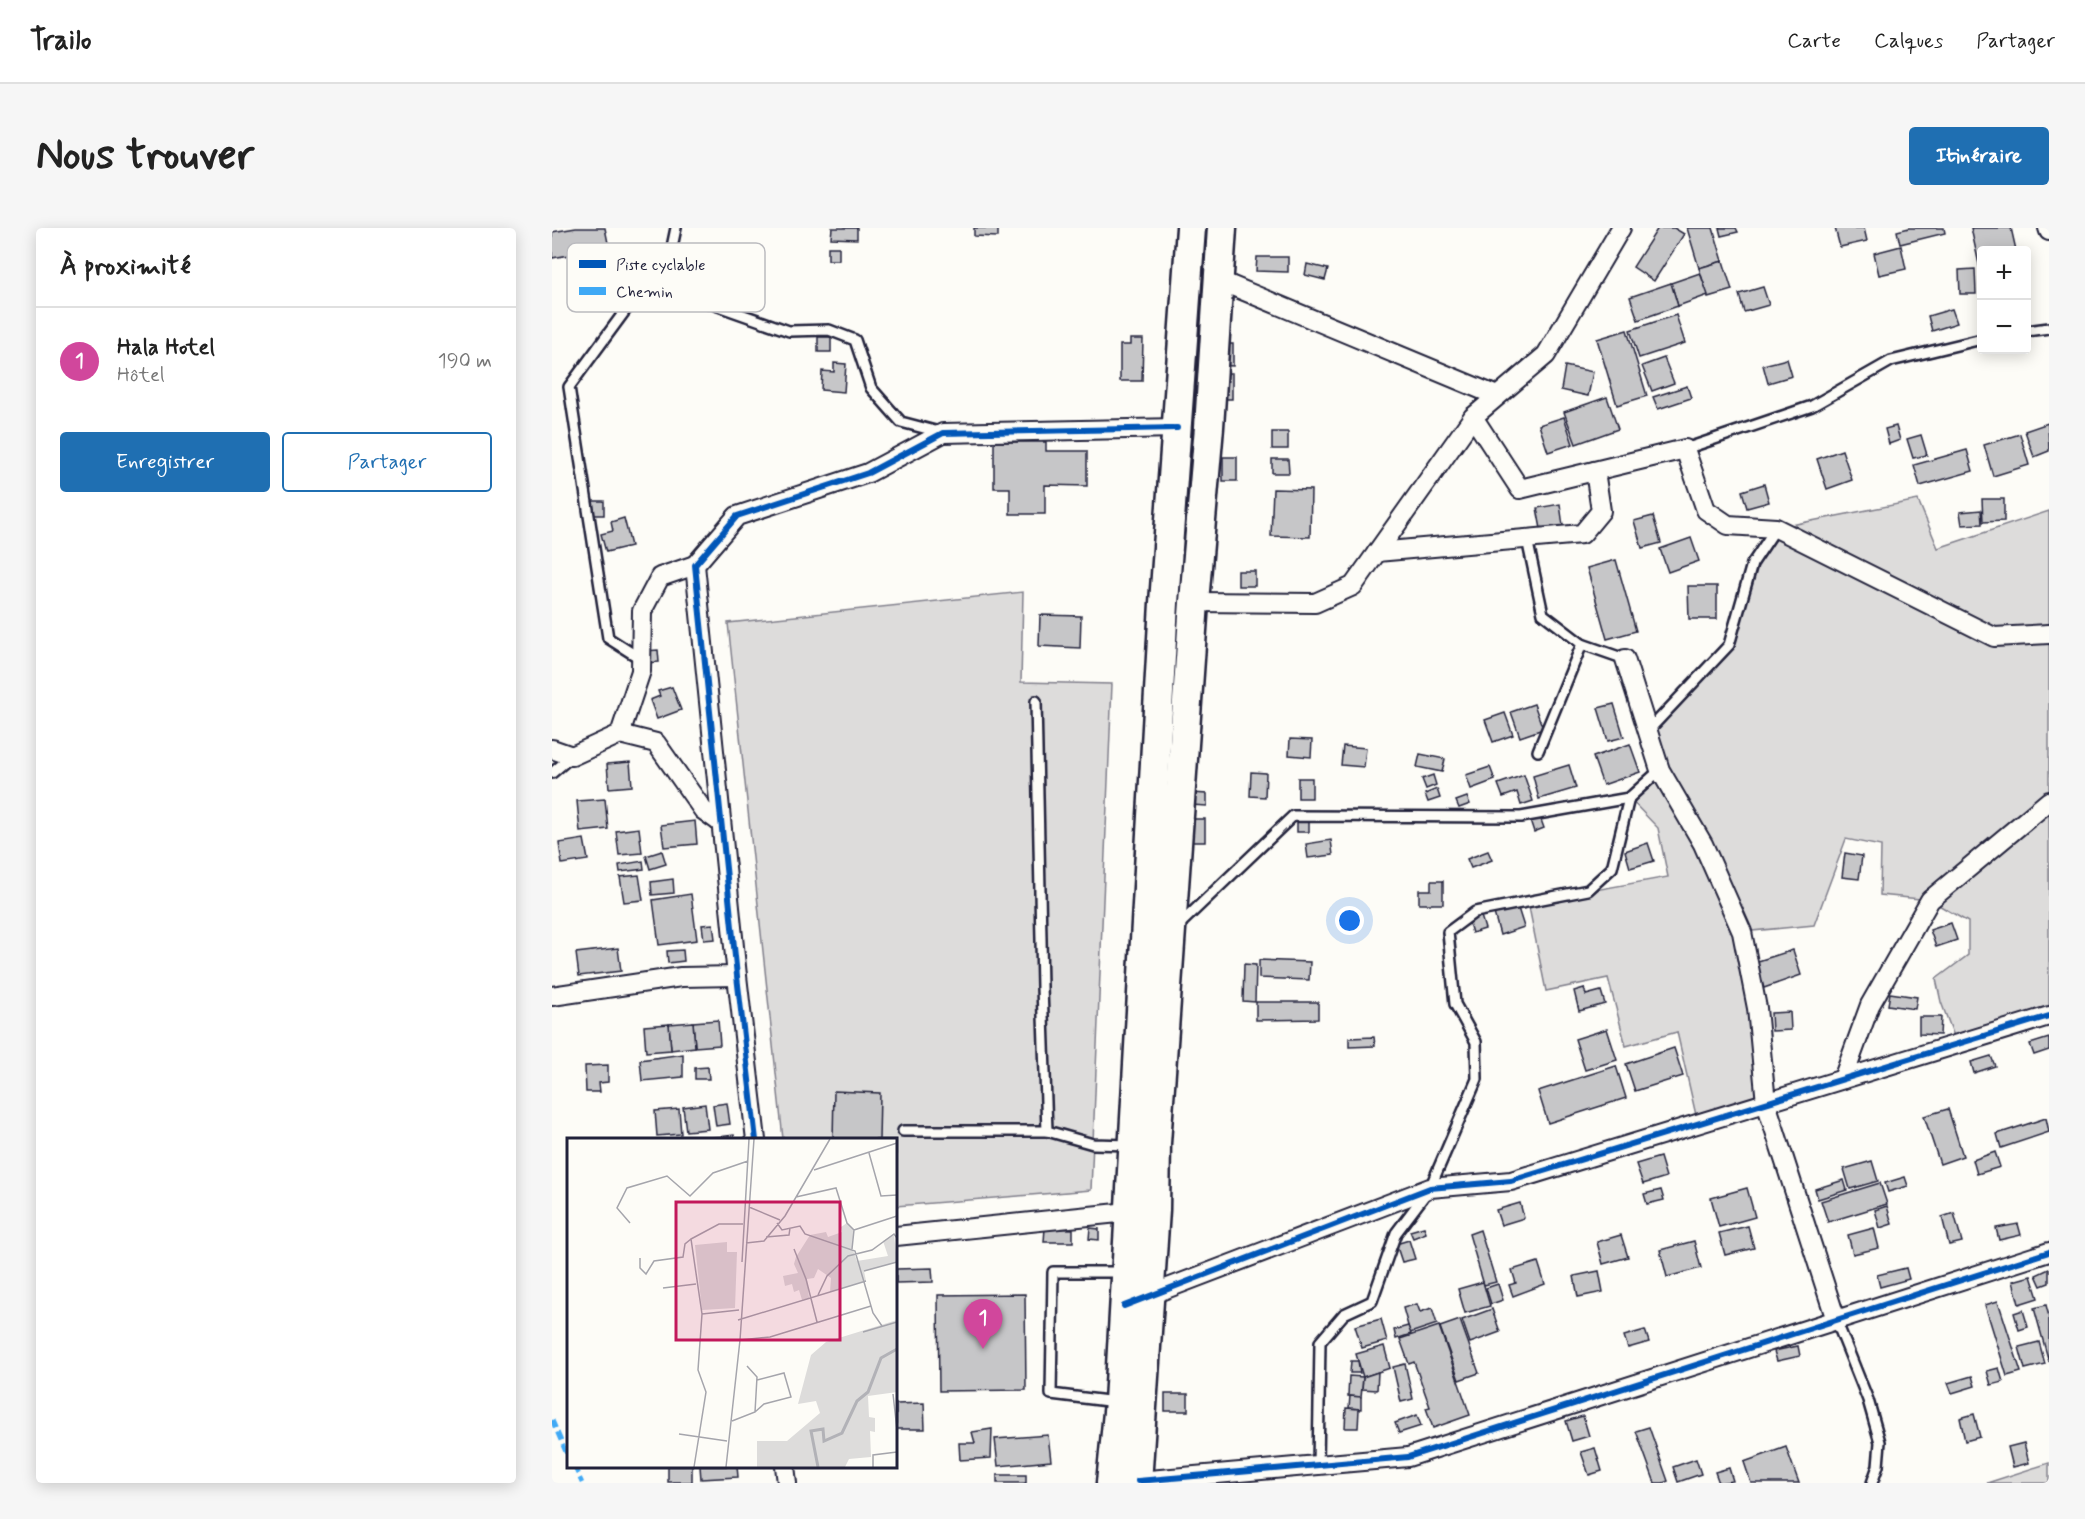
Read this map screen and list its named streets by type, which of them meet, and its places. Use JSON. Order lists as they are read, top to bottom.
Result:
{
  "legend": ["Piste cyclable", "Chemin"],
  "page": {
    "header": "Trailo",
    "nav": ["Carte", "Calques", "Partager"],
    "buttons": [
      "Itinéraire",
      ["Enregistrer", "Partager"]
    ],
    "title": "Nous trouver",
    "heading": "À proximité",
    "map_buttons": ["+", "−"],
    "list": [
      {
        "mark": "1",
        "name": "Hala Hotel",
        "note": "Hôtel",
        "value": "190 m"
      }
    ],
    "pins": "1"
  }
}
